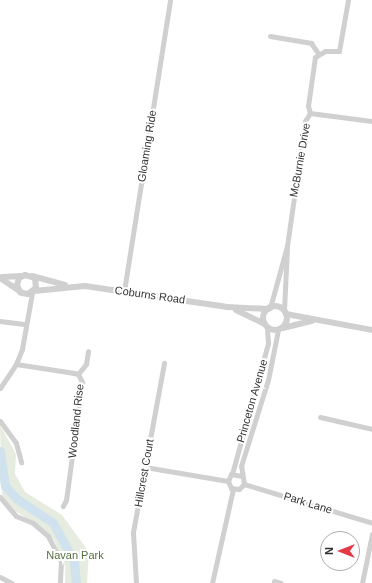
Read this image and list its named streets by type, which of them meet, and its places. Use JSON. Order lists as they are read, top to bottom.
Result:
{
  "streets": {
    "street": [
      "Gloaming Ride",
      "McBurnie Drive",
      "Coburns Road",
      "Princeton Avenue",
      "Woodland Rise",
      "Hillcrest Court",
      "Park Lane"
    ]
  },
  "crossings": [
    ["Gloaming Ride", "Coburns Road"],
    ["McBurnie Drive", "Coburns Road"],
    ["McBurnie Drive", "Princeton Avenue"],
    ["Coburns Road", "Princeton Avenue"],
    ["Princeton Avenue", "Park Lane"]
  ],
  "parks": ["Navan Park"],
  "north": "left"
}
